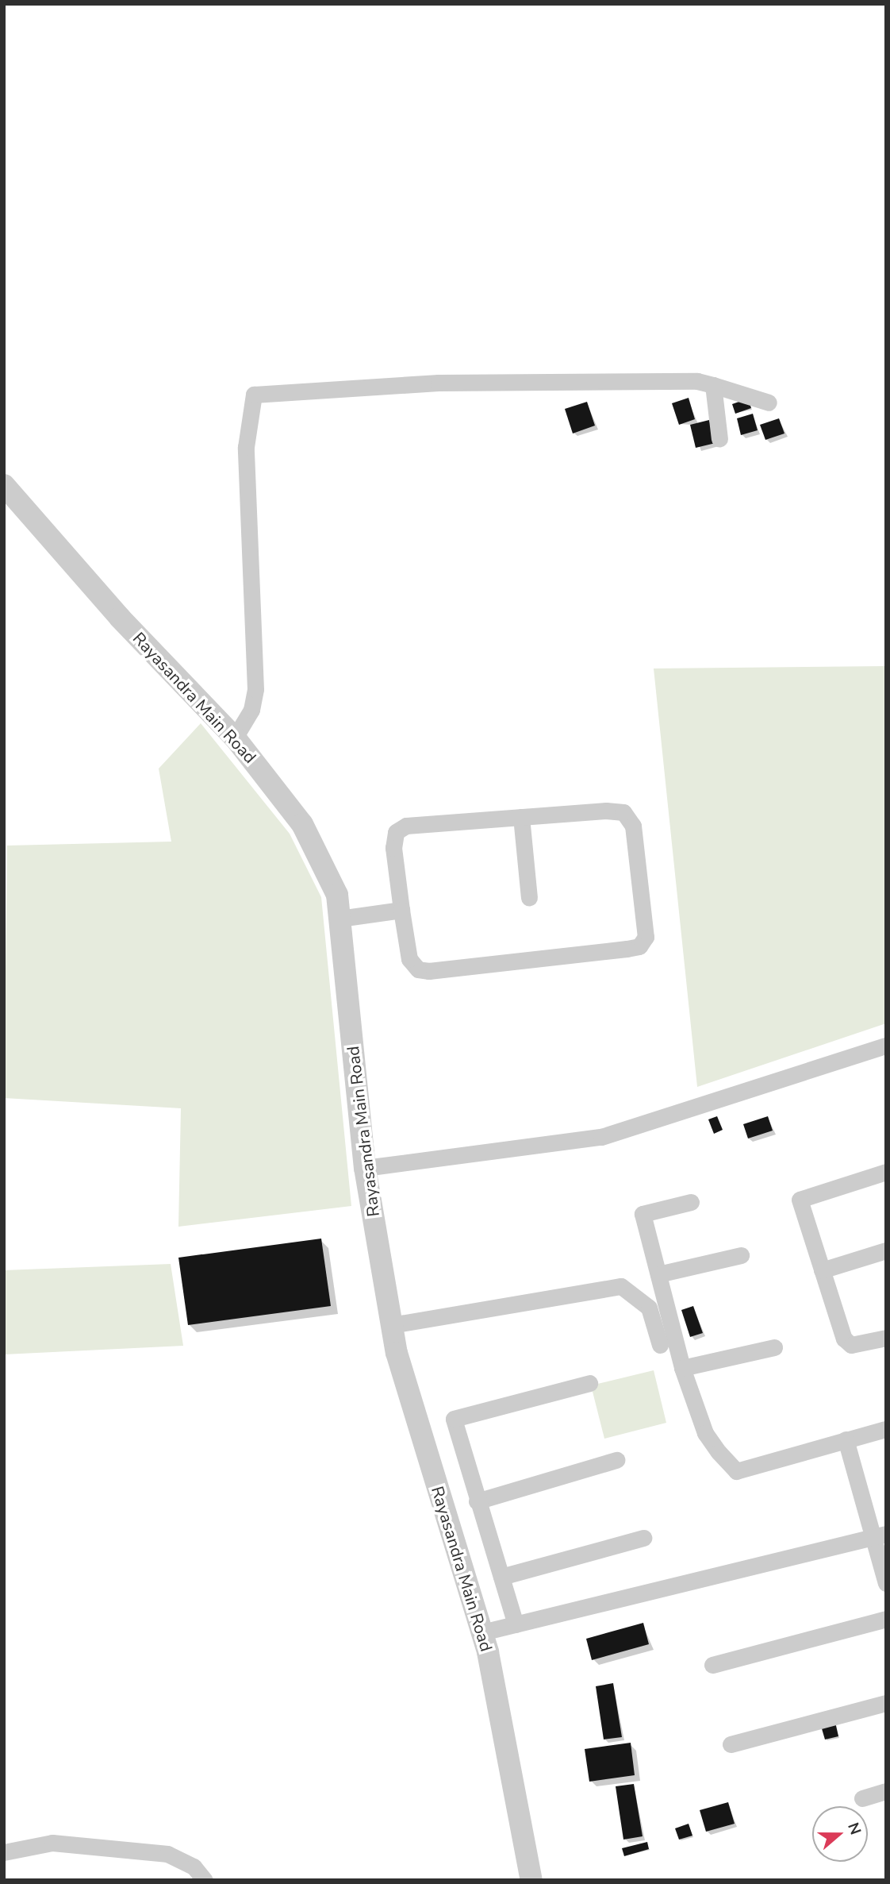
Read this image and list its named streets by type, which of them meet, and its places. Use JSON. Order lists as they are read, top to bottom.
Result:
{
  "streets": {
    "street": ["Rayasandra Main Road"]
  },
  "north": "right"
}
